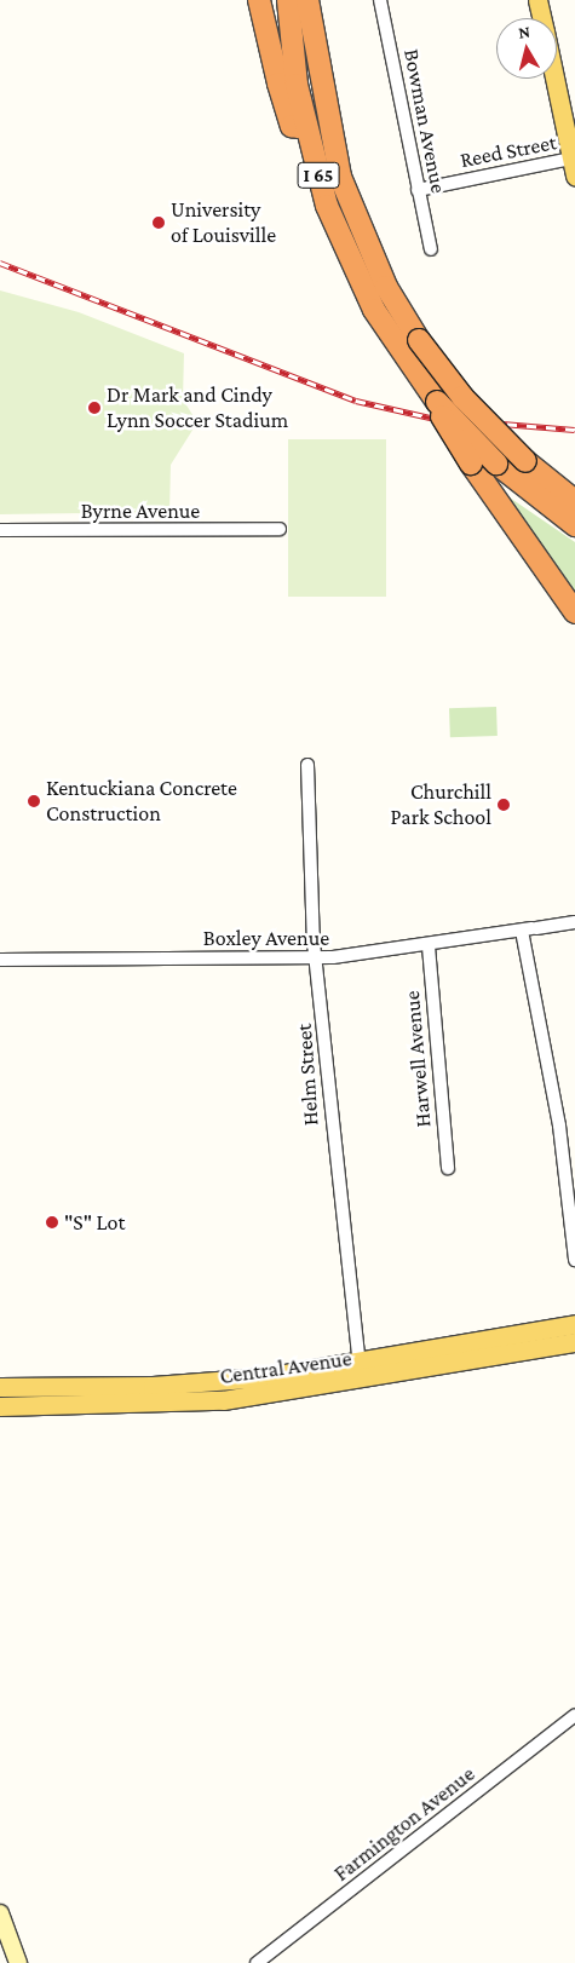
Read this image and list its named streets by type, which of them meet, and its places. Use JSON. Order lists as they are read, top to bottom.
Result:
{
  "streets": {
    "highway": ["I 65"],
    "main road": ["Central Avenue"],
    "street": [
      "Bowman Avenue",
      "Reed Street",
      "Byrne Avenue",
      "Boxley Avenue",
      "Harwell Avenue",
      "Helm Street",
      "Farmington Avenue"
    ]
  },
  "crossings": [
    ["Bowman Avenue", "Reed Street"],
    ["Boxley Avenue", "Harwell Avenue"],
    ["Boxley Avenue", "Helm Street"],
    ["Helm Street", "Central Avenue"]
  ],
  "places": [
    "University of Louisville",
    "Dr Mark and Cindy Lynn Soccer Stadium",
    "Kentuckiana Concrete Construction",
    "Churchill Park School",
    "\"S\" Lot"
  ],
  "north": "top"
}
